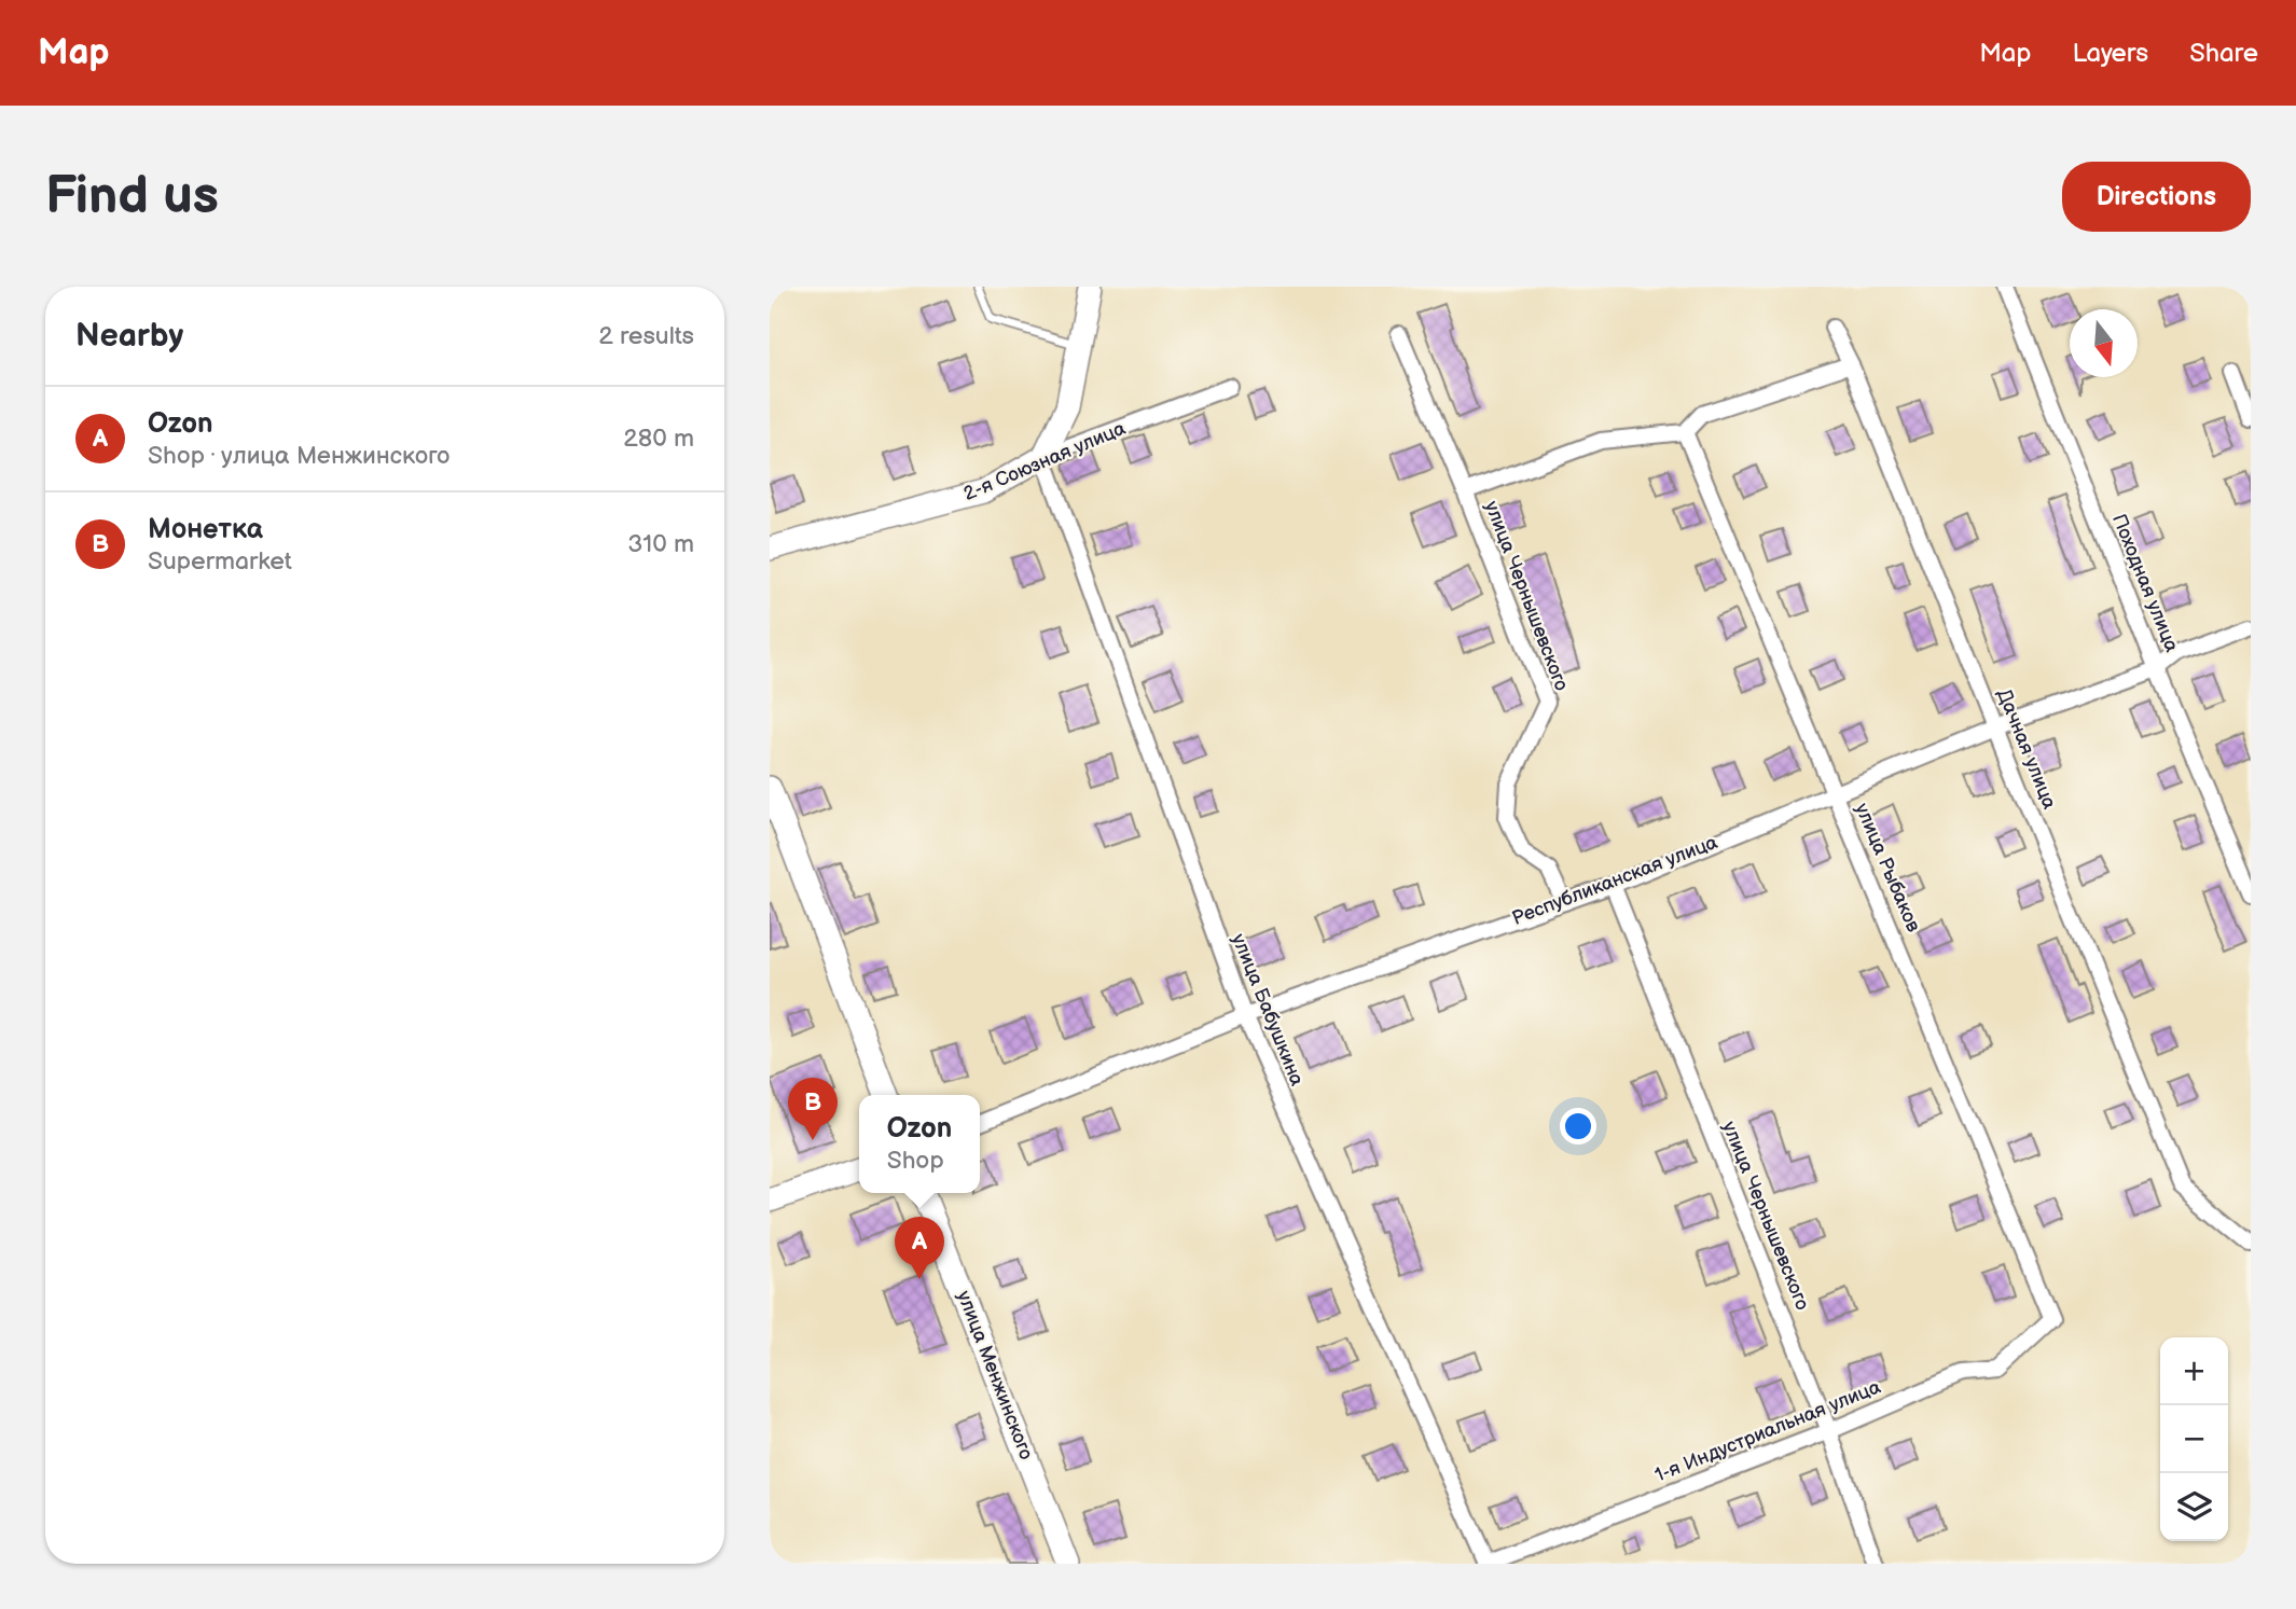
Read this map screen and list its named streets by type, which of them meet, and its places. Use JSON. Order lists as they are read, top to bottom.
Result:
{
  "streets": {
    "main road": ["2-я Союзная улица", "улица Менжинского"],
    "street": [
      "Походная улица",
      "улица Чернышевского",
      "Дачная улица",
      "улица Рыбаков",
      "Республиканская улица",
      "улица Бабушкина",
      "1-я Индустриальная улица"
    ]
  },
  "crossings": [
    ["2-я Союзная улица", "улица Бабушкина"],
    ["Походная улица", "Республиканская улица"],
    ["улица Чернышевского", "Республиканская улица"],
    ["улица Чернышевского", "1-я Индустриальная улица"],
    ["Дачная улица", "Республиканская улица"],
    ["улица Рыбаков", "Республиканская улица"],
    ["улица Рыбаков", "1-я Индустриальная улица"],
    ["Республиканская улица", "улица Бабушкина"],
    ["улица Бабушкина", "1-я Индустриальная улица"]
  ],
  "north": "bottom",
  "page": {
    "header": "Map",
    "nav": ["Map", "Layers", "Share"],
    "buttons": "Directions",
    "title": "Find us",
    "heading": ["Nearby", "2 results"],
    "list": [
      {
        "mark": "A",
        "name": "Ozon",
        "note": "Shop · улица Менжинского",
        "value": "280 m"
      },
      {
        "mark": "B",
        "name": "Монетка",
        "note": "Supermarket",
        "value": "310 m"
      }
    ],
    "pins": ["B", "A"],
    "popup": ["Ozon", "Shop"],
    "map_buttons": ["+", "−"]
  }
}
